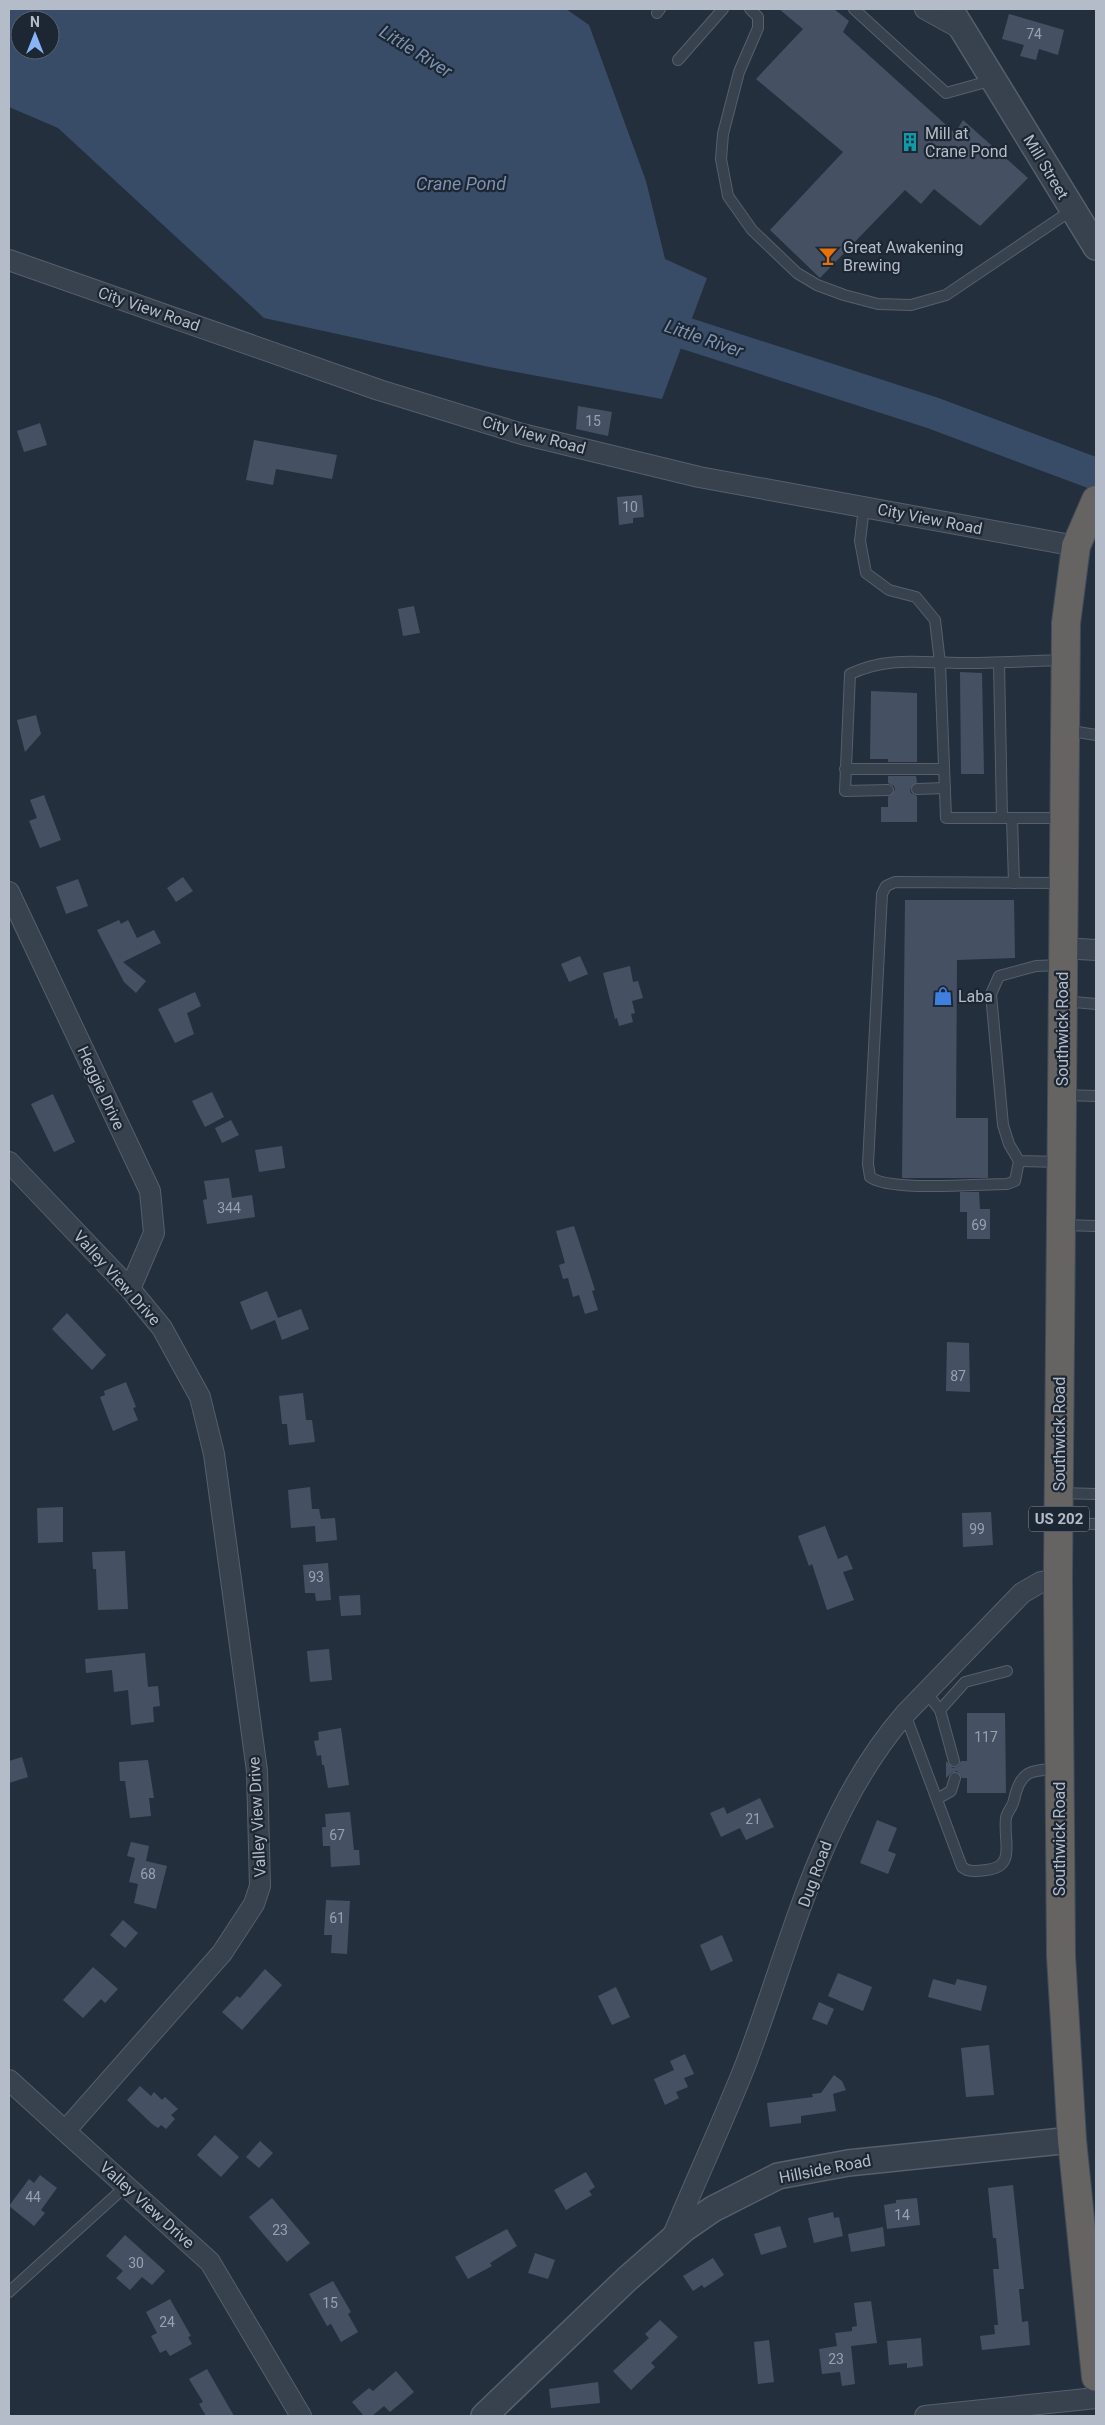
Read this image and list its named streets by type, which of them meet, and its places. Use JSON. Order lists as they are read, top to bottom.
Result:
{
  "streets": {
    "highway": ["Southwick Road", "US 202"],
    "street": [
      "Mill Street",
      "City View Road",
      "Heggie Drive",
      "Valley View Drive",
      "Dug Road",
      "Hillside Road"
    ]
  },
  "crossings": [
    ["City View Road", "Southwick Road"],
    ["Southwick Road", "Dug Road"],
    ["Southwick Road", "Hillside Road"],
    ["Heggie Drive", "Valley View Drive"],
    ["Dug Road", "Hillside Road"]
  ],
  "water": ["Little River", "Crane Pond"],
  "places": {
    "building": ["Mill at Crane Pond"],
    "bar": ["Great Awakening Brewing"],
    "shop": ["Laba"]
  },
  "house_numbers": [
    "74",
    "15",
    "10",
    "344",
    "69",
    "87",
    "99",
    "93",
    "117",
    "21",
    "67",
    "68",
    "61",
    "44",
    "14",
    "23",
    "30",
    "15",
    "24",
    "23"
  ],
  "north": "top"
}
